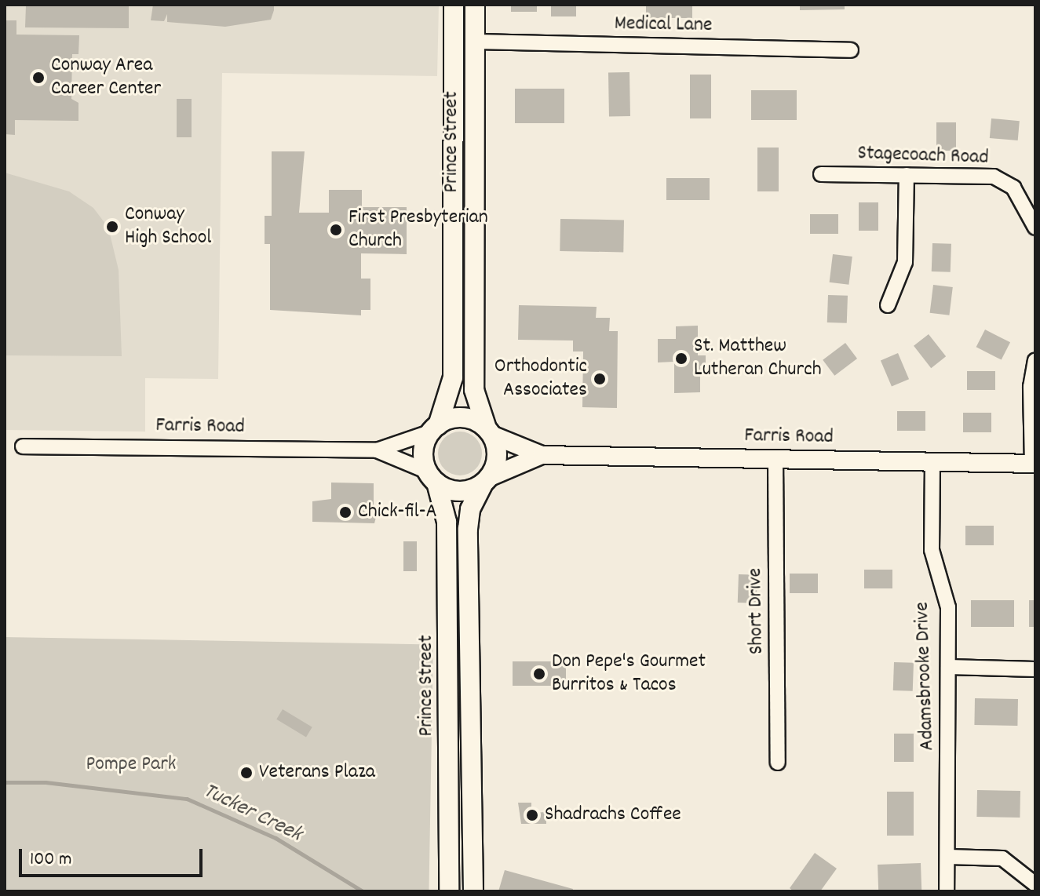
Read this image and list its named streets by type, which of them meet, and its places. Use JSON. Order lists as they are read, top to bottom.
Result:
{
  "streets": {
    "main road": ["Prince Street"],
    "street": [
      "Medical Lane",
      "Stagecoach Road",
      "Farris Road",
      "Short Drive",
      "Adamsbrooke Drive"
    ]
  },
  "crossings": [
    ["Medical Lane", "Prince Street"],
    ["Prince Street", "Farris Road"],
    ["Farris Road", "Short Drive"],
    ["Farris Road", "Adamsbrooke Drive"]
  ],
  "water": ["Tucker Creek"],
  "parks": ["Pompe Park"],
  "places": [
    "Conway Area Career Center",
    "Conway High School",
    "First Presbyterian Church",
    "St. Matthew Lutheran Church",
    "Orthodontic Associates",
    "Chick-fil-A",
    "Don Pepe's Gourmet Burritos & Tacos",
    "Veterans Plaza",
    "Shadrachs Coffee"
  ],
  "scale_bar": "100 m"
}
